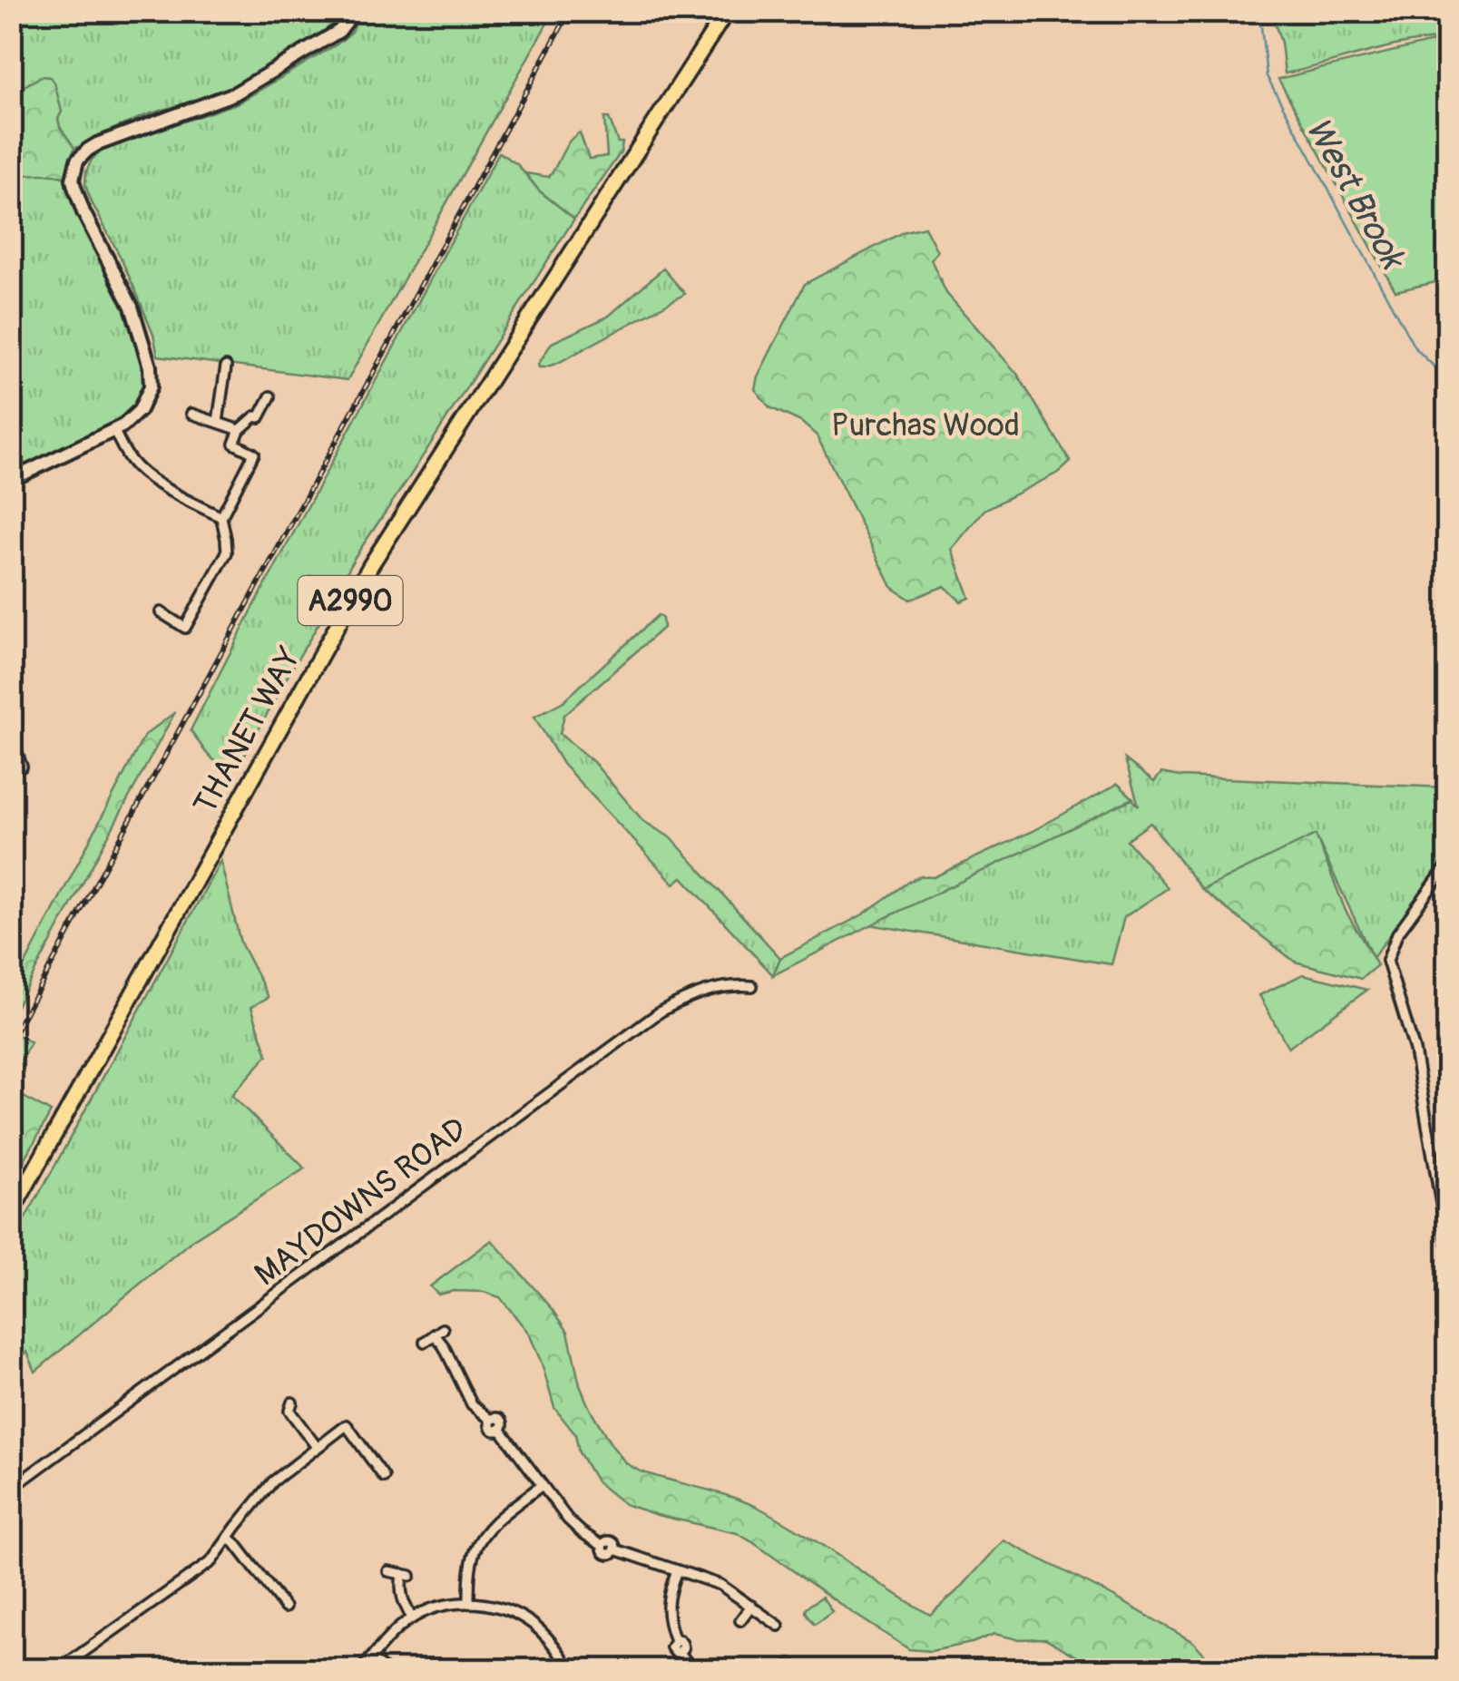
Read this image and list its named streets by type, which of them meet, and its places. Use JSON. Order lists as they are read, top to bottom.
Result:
{
  "streets": {
    "main road": ["A2990", "THANET WAY"],
    "street": ["MAYDOWNS ROAD"]
  },
  "water": ["West Brook"],
  "parks": ["Purchas Wood"]
}
